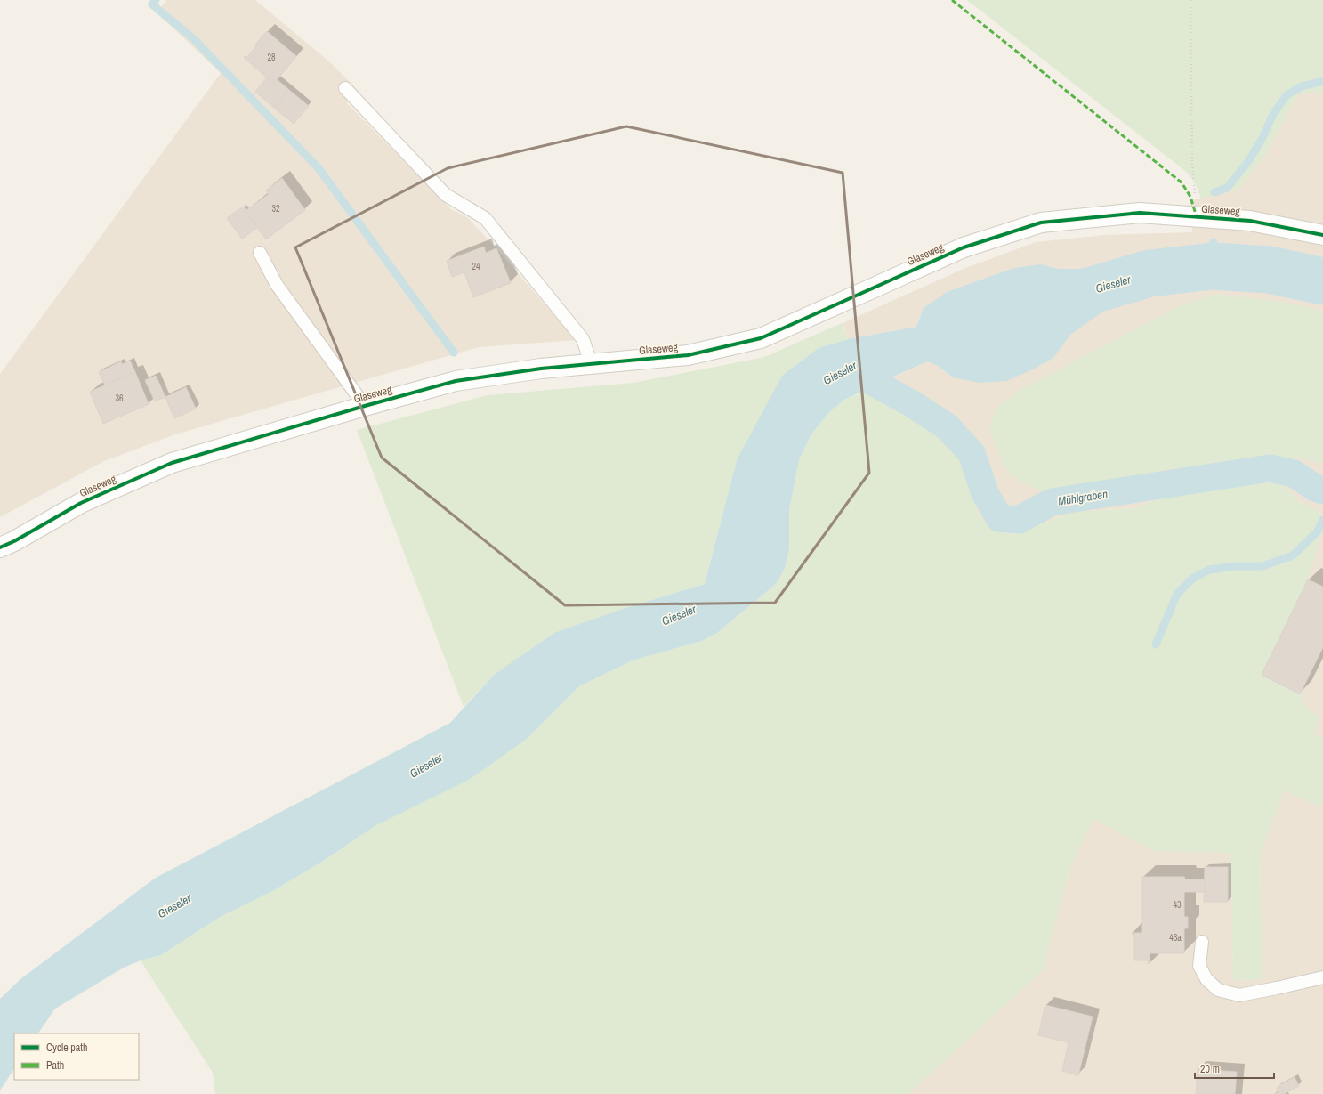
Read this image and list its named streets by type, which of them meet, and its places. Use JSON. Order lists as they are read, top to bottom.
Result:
{
  "streets": {
    "street": ["Glaseweg"]
  },
  "water": ["Gieseler", "Mühlgraben"],
  "house_numbers": [
    "28",
    "32",
    "24",
    "36",
    "43",
    "43a"
  ],
  "legend": ["Cycle path", "Path"],
  "scale_bar": "20 m"
}
